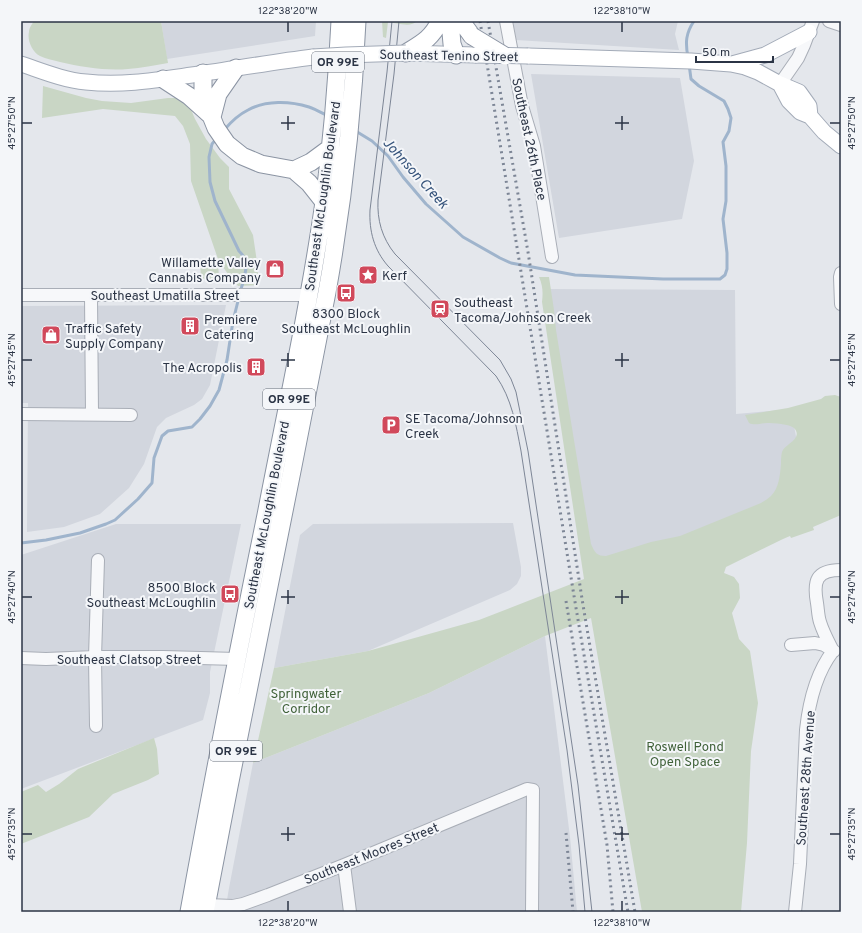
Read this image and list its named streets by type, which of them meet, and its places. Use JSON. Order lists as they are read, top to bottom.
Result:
{
  "streets": {
    "highway": ["OR 99E", "Southeast McLoughlin Boulevard"],
    "main road": ["Southeast Tenino Street"],
    "street": [
      "Southeast 26th Place",
      "Southeast Umatilla Street",
      "Southeast Clatsop Street",
      "Southeast 28th Avenue",
      "Southeast Moores Street"
    ]
  },
  "crossings": [
    ["Southeast McLoughlin Boulevard", "Southeast Umatilla Street"],
    ["Southeast McLoughlin Boulevard", "Southeast Clatsop Street"],
    ["Southeast McLoughlin Boulevard", "Southeast Moores Street"]
  ],
  "water": ["Johnson Creek"],
  "parks": ["Springwater Corridor", "Roswell Pond Open Space"],
  "places": {
    "shop": ["Willamette Valley Cannabis Company", "Traffic Safety Supply Company"],
    "place": ["Kerf"],
    "bus stop": ["8300 Block Southeast McLoughlin", "8500 Block Southeast McLoughlin"],
    "station": ["Southeast Tacoma/Johnson Creek"],
    "building": ["Premiere Catering", "The Acropolis"],
    "parking": ["SE Tacoma/Johnson Creek"]
  },
  "scale_bar": "50 m",
  "coordinates": [
    "122°38'20\"W",
    "122°38'10\"W",
    "45°27'50\"N",
    "45°27'45\"N",
    "45°27'40\"N",
    "45°27'35\"N"
  ]
}
